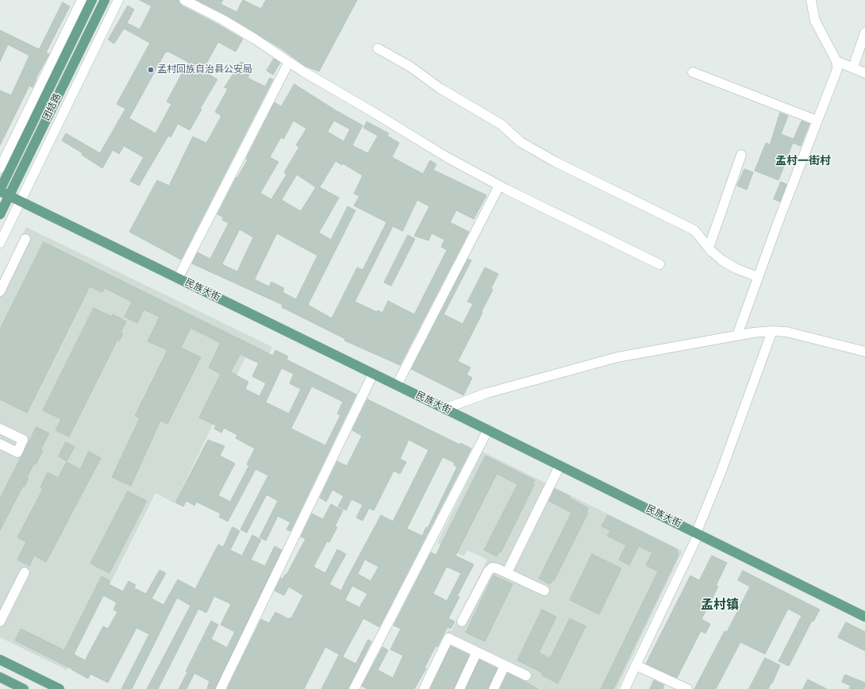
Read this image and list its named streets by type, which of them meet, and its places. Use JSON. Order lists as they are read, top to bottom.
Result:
{
  "streets": {
    "main road": ["团结路", "民族大街"]
  },
  "crossings": [
    ["团结路", "民族大街"]
  ],
  "districts": ["孟村一街村", "孟村镇"],
  "places": ["孟村回族自治县公安局"]
}
